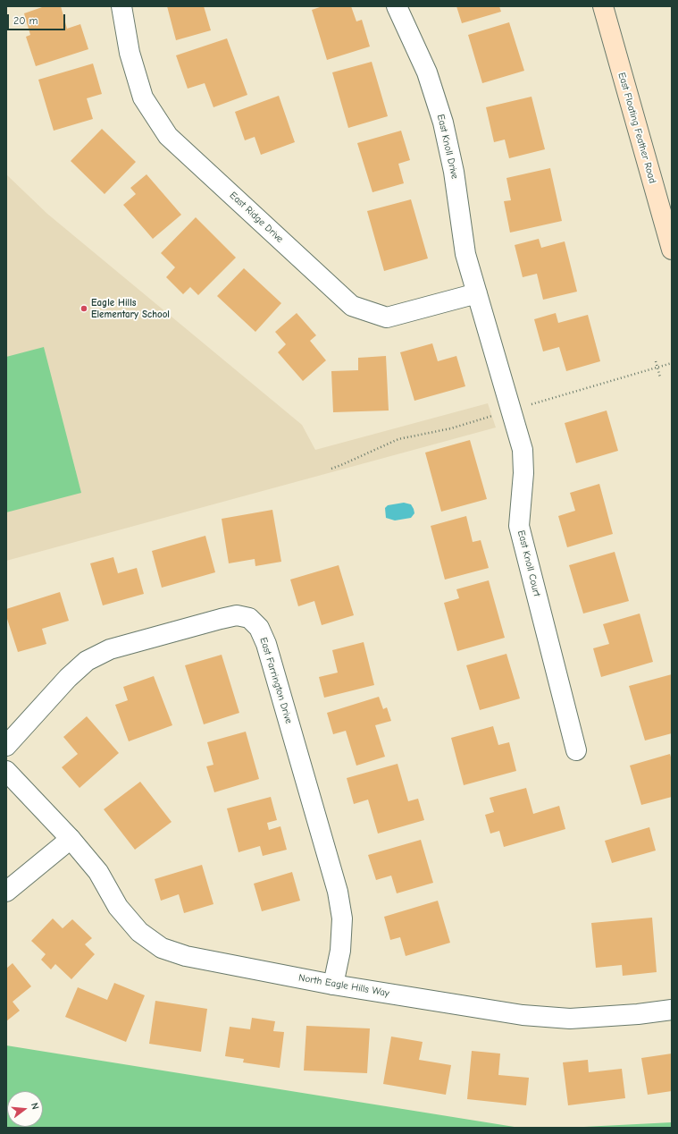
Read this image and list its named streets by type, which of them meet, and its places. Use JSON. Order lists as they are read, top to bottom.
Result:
{
  "streets": {
    "main road": ["East Floating Feather Road"],
    "street": [
      "East Knoll Drive",
      "East Ridge Drive",
      "East Knoll Court",
      "East Farrington Drive",
      "North Eagle Hills Way"
    ]
  },
  "crossings": [
    ["East Knoll Drive", "East Ridge Drive"],
    ["East Knoll Drive", "East Knoll Court"],
    ["East Ridge Drive", "East Knoll Court"],
    ["East Farrington Drive", "North Eagle Hills Way"]
  ],
  "places": ["Eagle Hills Elementary School"],
  "scale_bar": "20 m",
  "north": "right"
}
